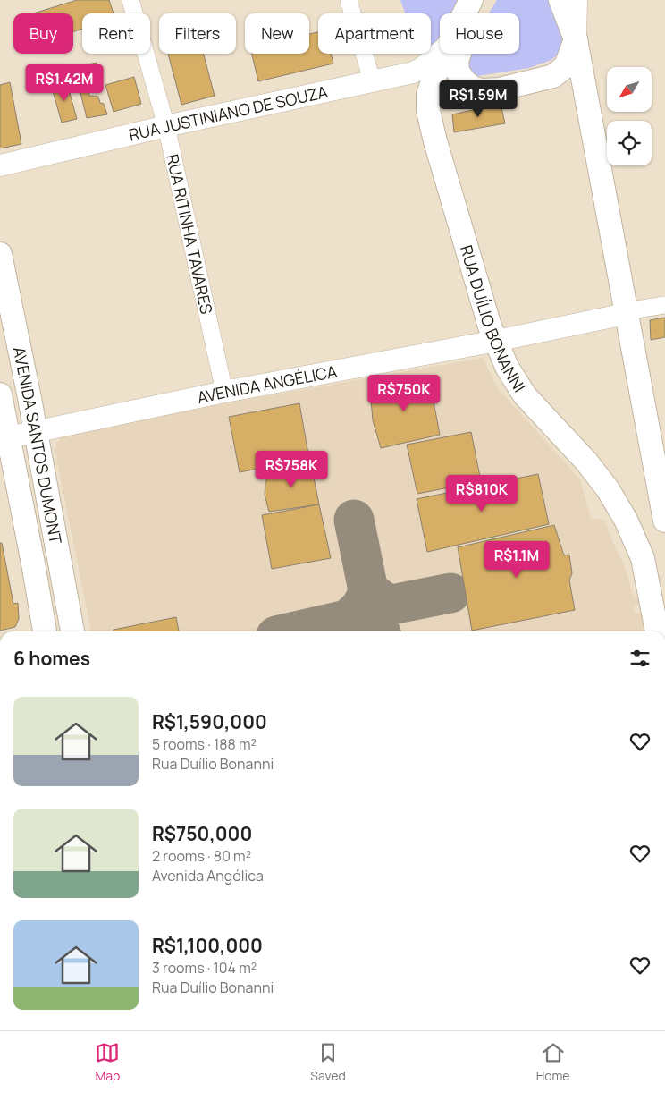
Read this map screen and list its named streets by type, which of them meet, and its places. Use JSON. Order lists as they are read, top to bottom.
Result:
{
  "streets": {
    "main road": ["RUA DUÍLIO BONANNI", "AVENIDA SANTOS DUMONT"],
    "street": ["RUA JUSTINIANO DE SOUZA", "RUA RITINHA TAVARES", "AVENIDA ANGÉLICA"]
  },
  "crossings": [
    ["RUA JUSTINIANO DE SOUZA", "RUA RITINHA TAVARES"],
    ["RUA RITINHA TAVARES", "AVENIDA ANGÉLICA"],
    ["RUA DUÍLIO BONANNI", "AVENIDA ANGÉLICA"],
    ["AVENIDA ANGÉLICA", "AVENIDA SANTOS DUMONT"]
  ],
  "north": "bottom left",
  "page": {
    "chip": [
      "Buy",
      "Rent",
      "Filters",
      "New",
      "Apartment",
      "House"
    ],
    "price": [
      "R$1.42M",
      "R$1.59M",
      "R$750K",
      "R$758K",
      "R$810K",
      "R$1.1M"
    ],
    "heading": "6 homes",
    "list": [
      {
        "name": "R$1,590,000",
        "note": "5 rooms · 188 m² · Rua Duílio Bonanni"
      },
      {
        "name": "R$750,000",
        "note": "2 rooms · 80 m² · Avenida Angélica"
      },
      {
        "name": "R$1,100,000",
        "note": "3 rooms · 104 m² · Rua Duílio Bonanni"
      }
    ],
    "tabs": ["Map", "Saved", "Home"]
  }
}
